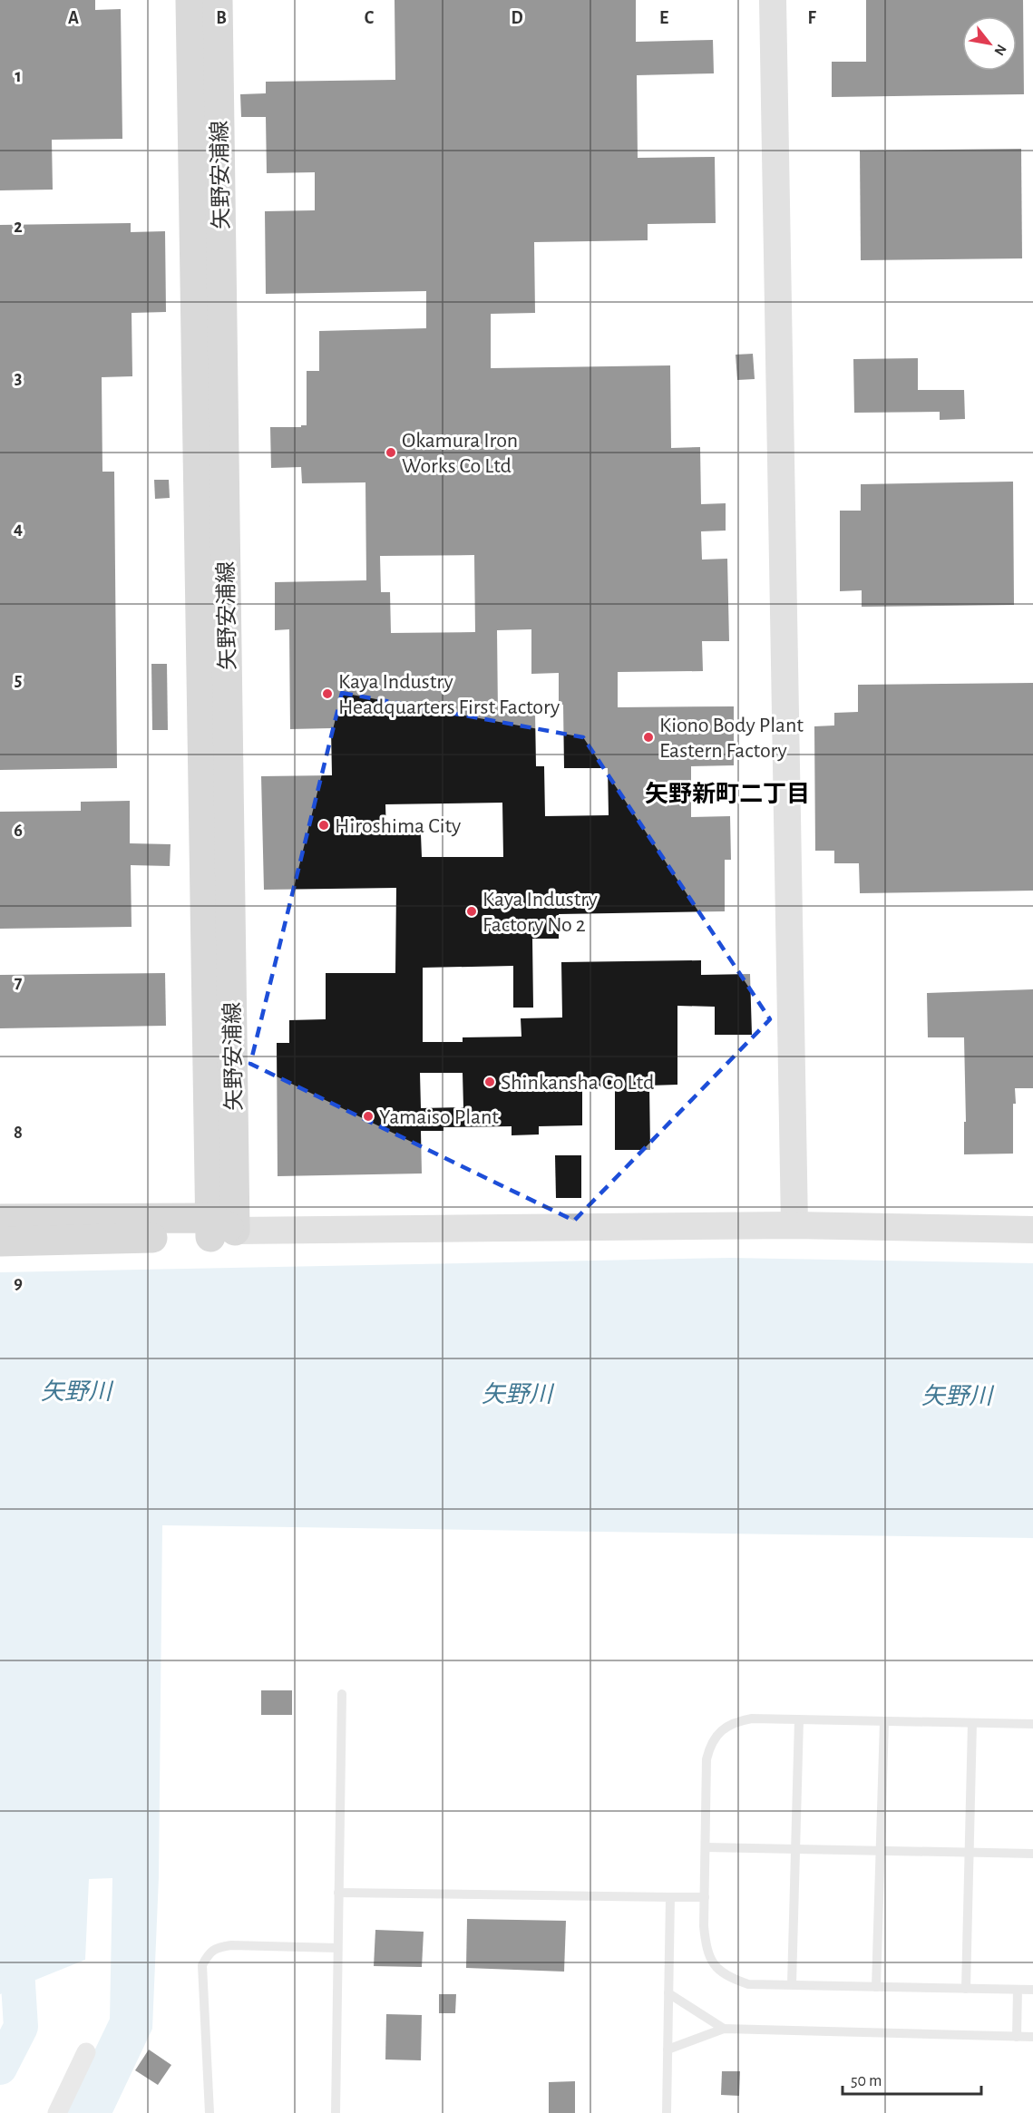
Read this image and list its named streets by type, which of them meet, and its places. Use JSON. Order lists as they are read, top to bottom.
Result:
{
  "streets": {
    "main road": ["矢野安浦線"]
  },
  "districts": ["矢野新町二丁目"],
  "water": ["矢野川"],
  "places": [
    "Okamura Iron Works Co Ltd",
    "Kaya Industry Headquarters First Factory",
    "Kiono Body Plant Eastern Factory",
    "Hiroshima City",
    "Kaya Industry Factory No 2",
    "Shinkansha Co Ltd",
    "Yamaiso Plant"
  ],
  "scale_bar": "50 m",
  "north": "bottom right",
  "grid": {
    "columns": [
      "A",
      "B",
      "C",
      "D",
      "E",
      "F"
    ],
    "rows": [
      "1",
      "2",
      "3",
      "4",
      "5",
      "6",
      "7",
      "8",
      "9"
    ]
  }
}
